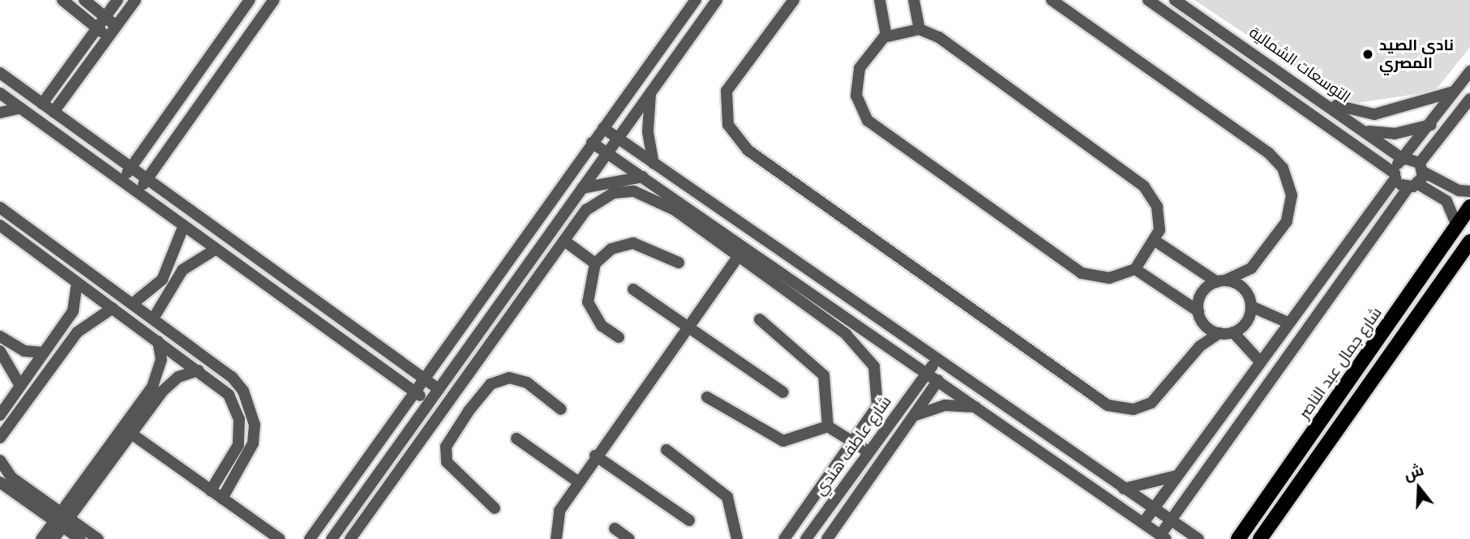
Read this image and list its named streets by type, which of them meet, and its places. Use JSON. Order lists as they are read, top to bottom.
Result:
{
  "streets": {
    "main road": ["شارع جمال عبد الناصر"],
    "street": ["التوسعات الشمالية", "شارع عاطف هندي"]
  },
  "places": ["نادى الصيد المصري"],
  "north": "top"
}
